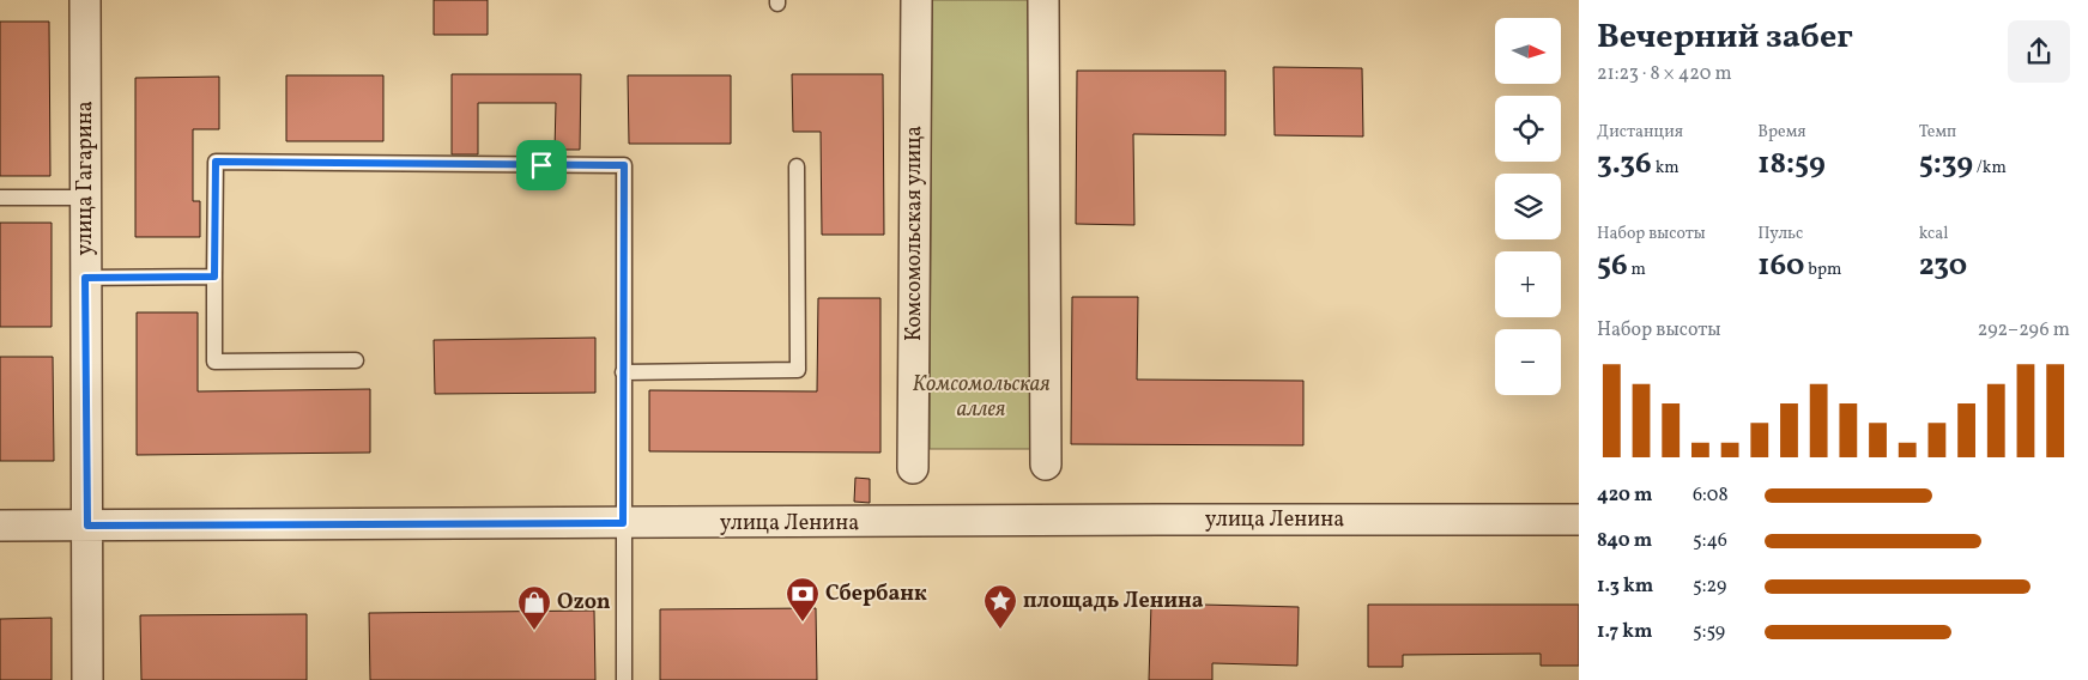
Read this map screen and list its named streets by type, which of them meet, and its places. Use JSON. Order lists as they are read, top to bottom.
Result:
{
  "streets": {
    "street": ["улица Гагарина", "Комсомольская улица", "улица Ленина"]
  },
  "crossings": [
    ["улица Гагарина", "улица Ленина"]
  ],
  "parks": ["Комсомольская аллея"],
  "places": {
    "bank": ["Сбербанк"],
    "place": ["площадь Ленина"],
    "shop": ["Ozon"]
  },
  "north": "right",
  "page": {
    "heading": ["Вечерний забег", "21:23 · 8 × 420 m"],
    "map_buttons": ["+", "−"],
    "stats": [
      ["Дистанция", "3.36 km"],
      ["Время", "18:59"],
      ["Темп", "5:39 /km"],
      ["Набор высоты", "56 m"],
      ["Пульс", "160 bpm"],
      ["kcal", "230"]
    ],
    "chart": ["Набор высоты", "292–296 m"],
    "list": [
      {
        "name": "420 m",
        "note": "6:08"
      },
      {
        "name": "840 m",
        "note": "5:46"
      },
      {
        "name": "1.3 km",
        "note": "5:29"
      },
      {
        "name": "1.7 km",
        "note": "5:59"
      }
    ]
  }
}
